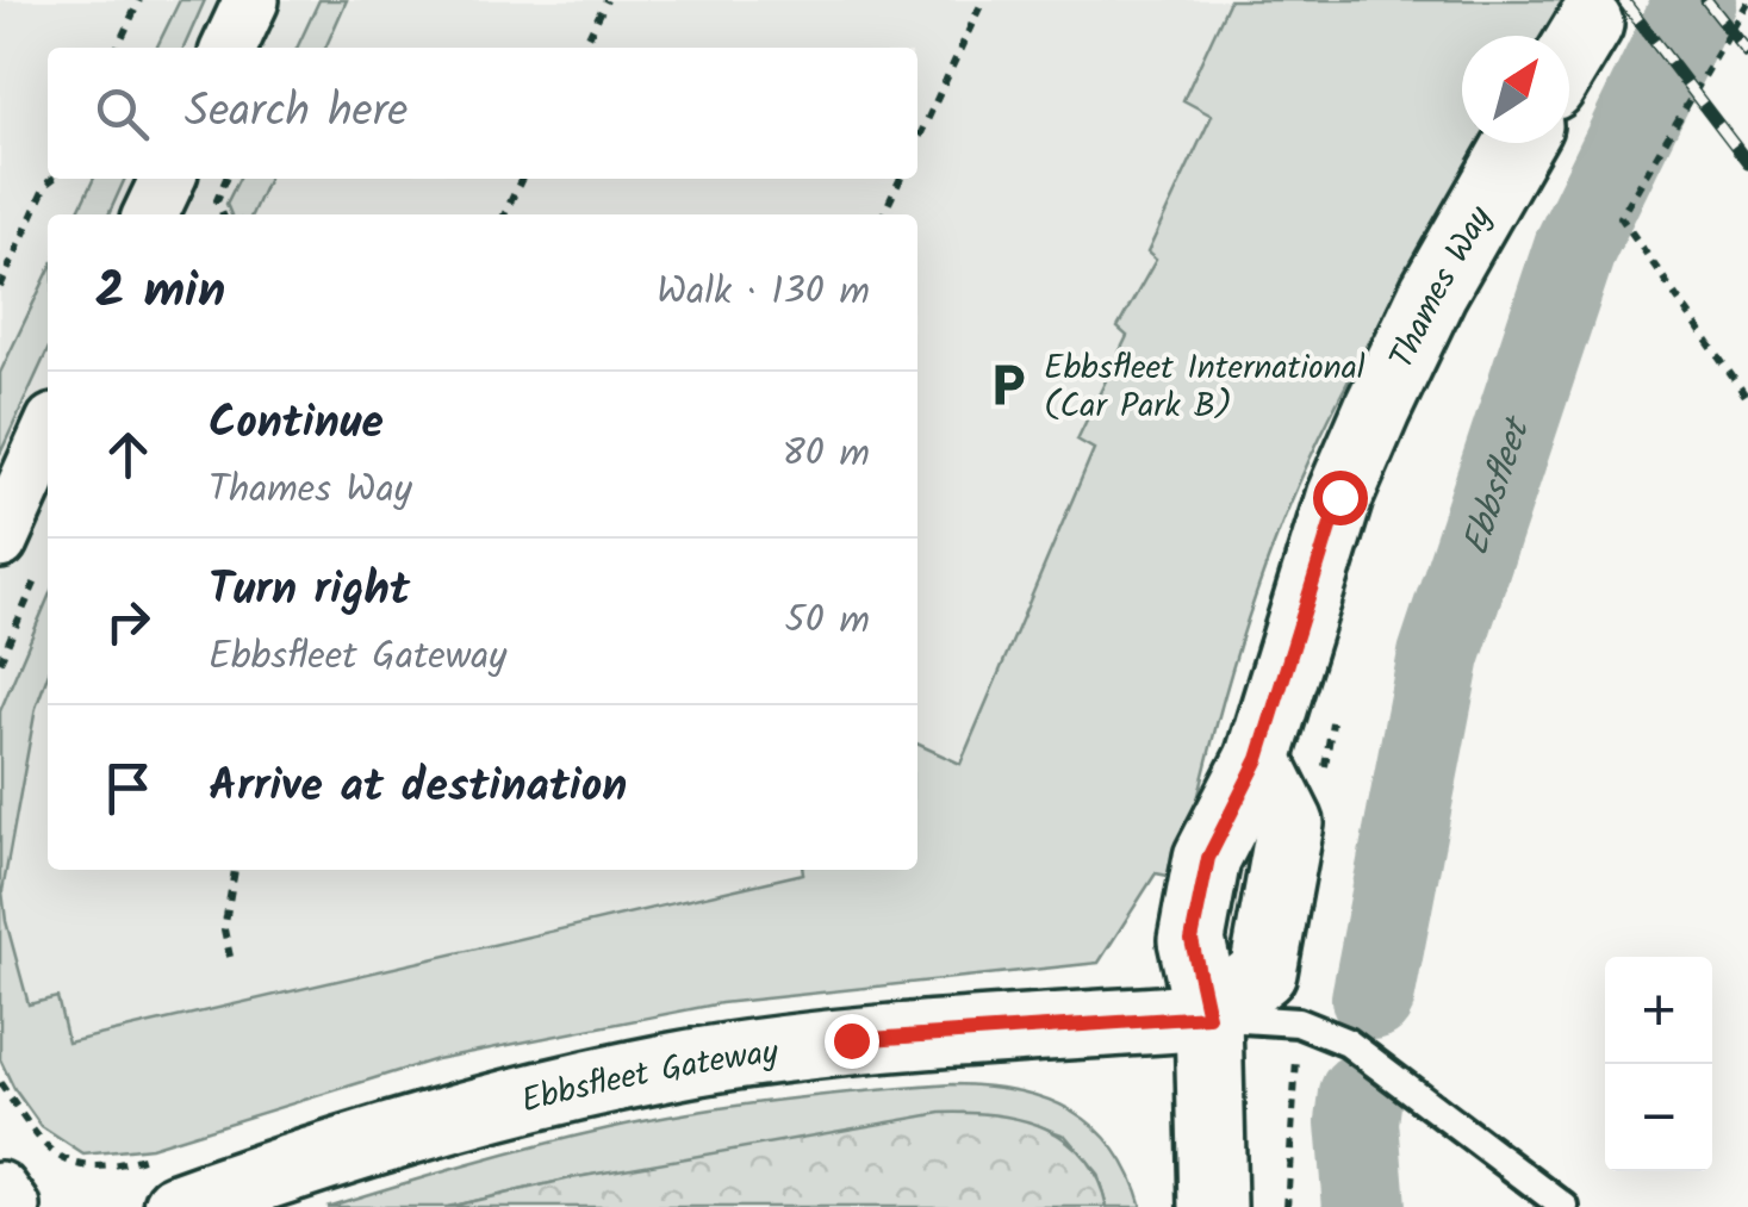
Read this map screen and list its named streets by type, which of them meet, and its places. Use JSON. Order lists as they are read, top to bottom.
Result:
{
  "streets": {
    "main road": ["Thames Way", "Ebbsfleet Gateway"]
  },
  "crossings": [
    ["Thames Way", "Ebbsfleet Gateway"]
  ],
  "water": ["Ebbsfleet"],
  "places": {
    "parking": ["Ebbsfleet International (Car Park B)"]
  },
  "north": "top right",
  "page": {
    "search": "Search here",
    "heading": ["2 min", "Walk · 130 m"],
    "list": [
      ["Continue", "Thames Way", "80 m"],
      ["Turn right", "Ebbsfleet Gateway", "50 m"],
      "Arrive at destination"
    ],
    "map_buttons": ["+", "−"]
  }
}
